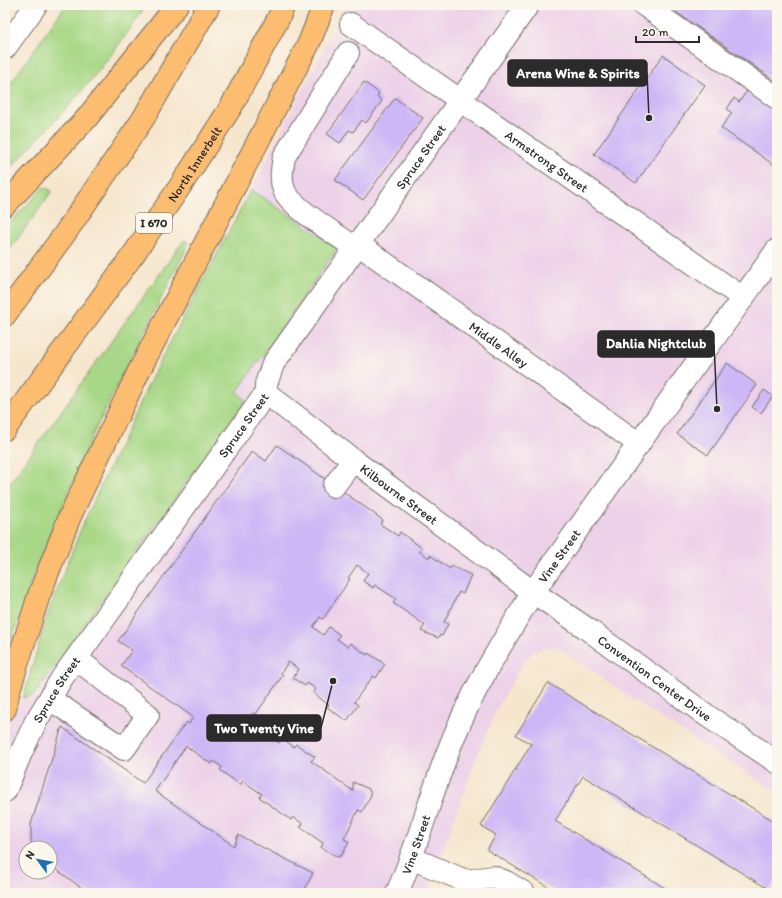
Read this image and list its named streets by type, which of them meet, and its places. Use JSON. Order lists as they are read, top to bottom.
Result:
{
  "streets": {
    "highway": ["North Innerbelt", "I 670"],
    "street": [
      "Spruce Street",
      "Armstrong Street",
      "Middle Alley",
      "Kilbourne Street",
      "Vine Street",
      "Convention Center Drive"
    ]
  },
  "crossings": [
    ["Spruce Street", "Armstrong Street"],
    ["Spruce Street", "Middle Alley"],
    ["Spruce Street", "Kilbourne Street"],
    ["Armstrong Street", "Vine Street"],
    ["Middle Alley", "Vine Street"],
    ["Kilbourne Street", "Vine Street"],
    ["Kilbourne Street", "Convention Center Drive"],
    ["Vine Street", "Convention Center Drive"]
  ],
  "places": ["Arena Wine & Spirits", "Dahlia Nightclub", "Two Twenty Vine"],
  "scale_bar": "20 m",
  "north": "top left"
}
